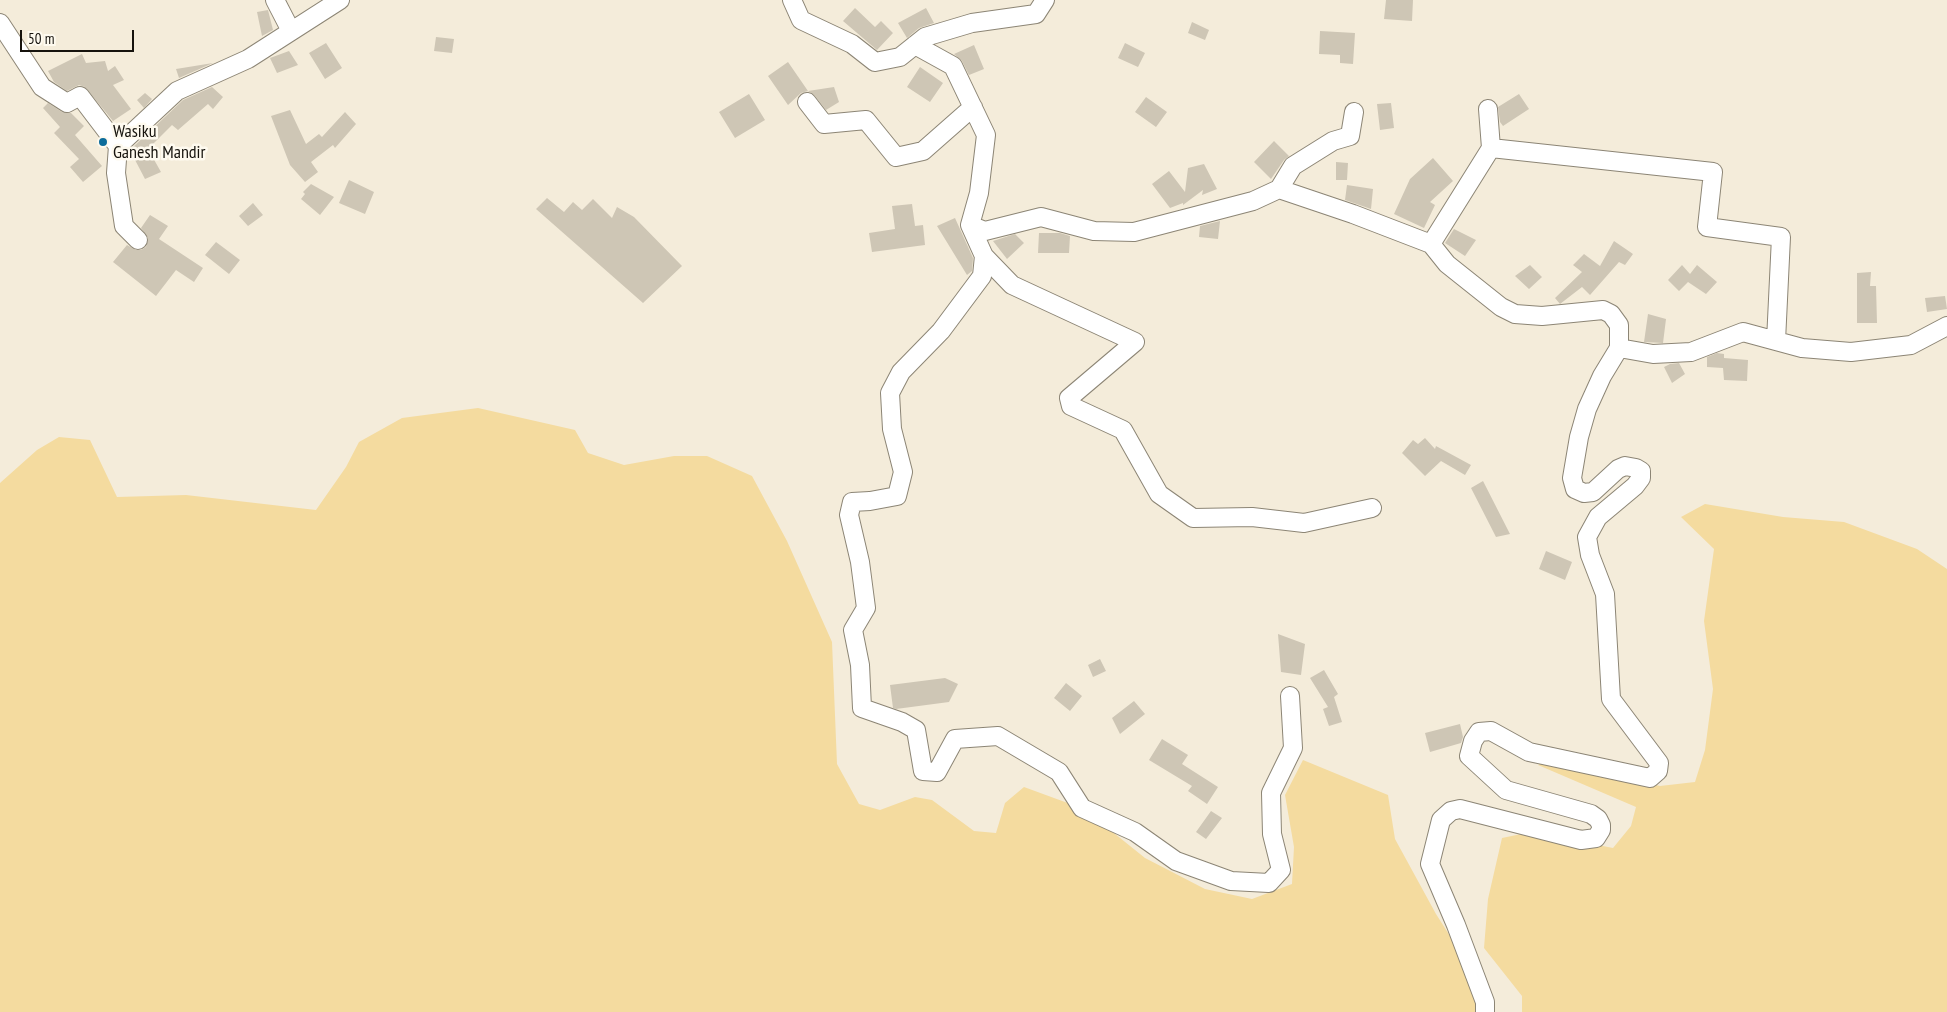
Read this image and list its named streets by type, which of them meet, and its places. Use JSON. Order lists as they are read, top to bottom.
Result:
{
  "places": ["Wasiku Ganesh Mandir"],
  "scale_bar": "50 m"
}
